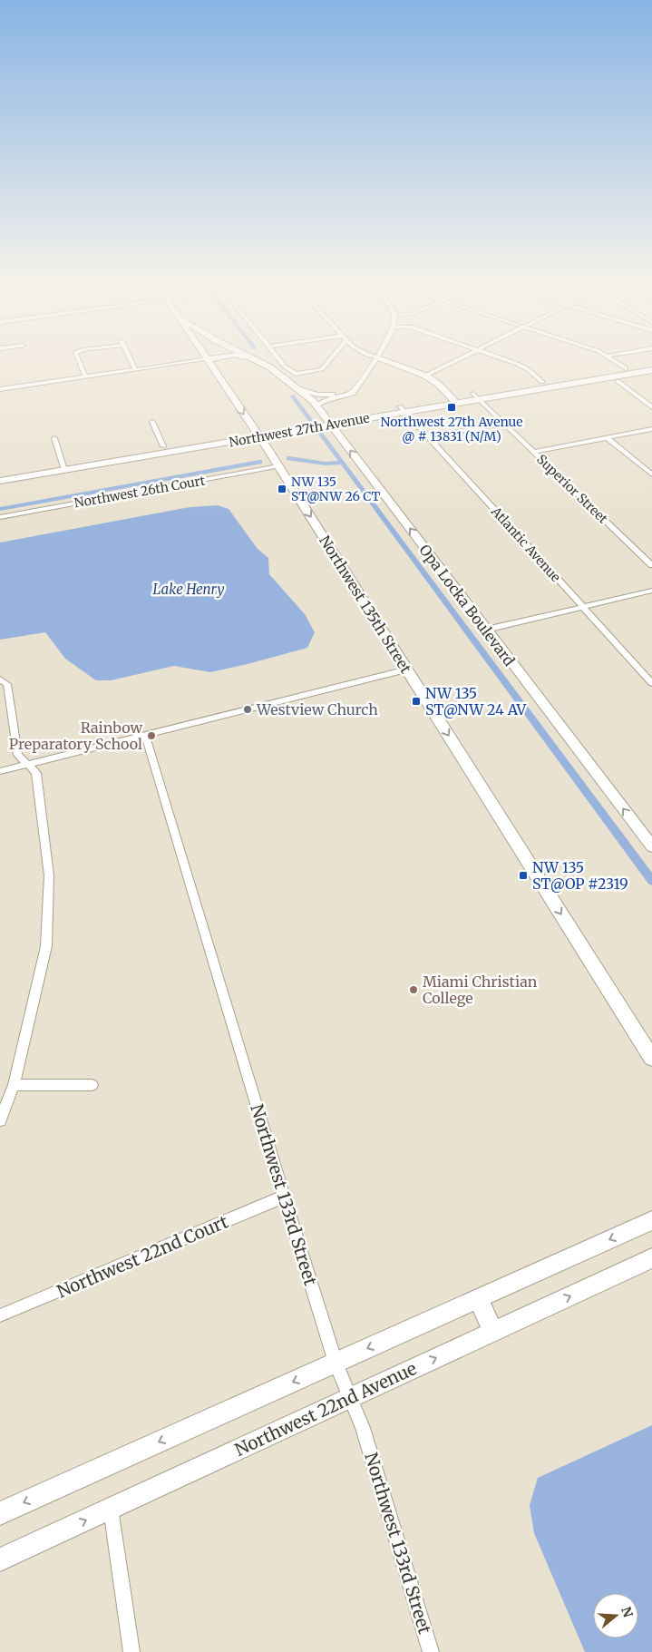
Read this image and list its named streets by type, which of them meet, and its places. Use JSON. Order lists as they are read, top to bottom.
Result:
{
  "streets": {
    "main road": [
      "Northwest 27th Avenue",
      "Northwest 135th Street",
      "Opa Locka Boulevard",
      "Northwest 22nd Avenue"
    ],
    "street": [
      "Superior Street",
      "Northwest 26th Court",
      "Atlantic Avenue",
      "Northwest 133rd Street",
      "Northwest 22nd Court"
    ]
  },
  "crossings": [
    ["Northwest 27th Avenue", "Superior Street"],
    ["Northwest 27th Avenue", "Atlantic Avenue"],
    ["Northwest 27th Avenue", "Northwest 135th Street"],
    ["Northwest 27th Avenue", "Opa Locka Boulevard"],
    ["Northwest 26th Court", "Northwest 135th Street"],
    ["Northwest 133rd Street", "Northwest 22nd Court"],
    ["Northwest 133rd Street", "Northwest 22nd Avenue"]
  ],
  "one_way": ["Northwest 135th Street", "Opa Locka Boulevard"],
  "water": ["Lake Henry"],
  "places": {
    "transit": [
      "Northwest 27th Avenue @ # 13831 (N/M)",
      "NW 135 ST@NW 26 CT",
      "NW 135 ST@NW 24 AV",
      "NW 135 ST@OP #2319"
    ],
    "other": ["Westview Church", "Rainbow Preparatory School", "Miami Christian College"]
  },
  "north": "right"
}
